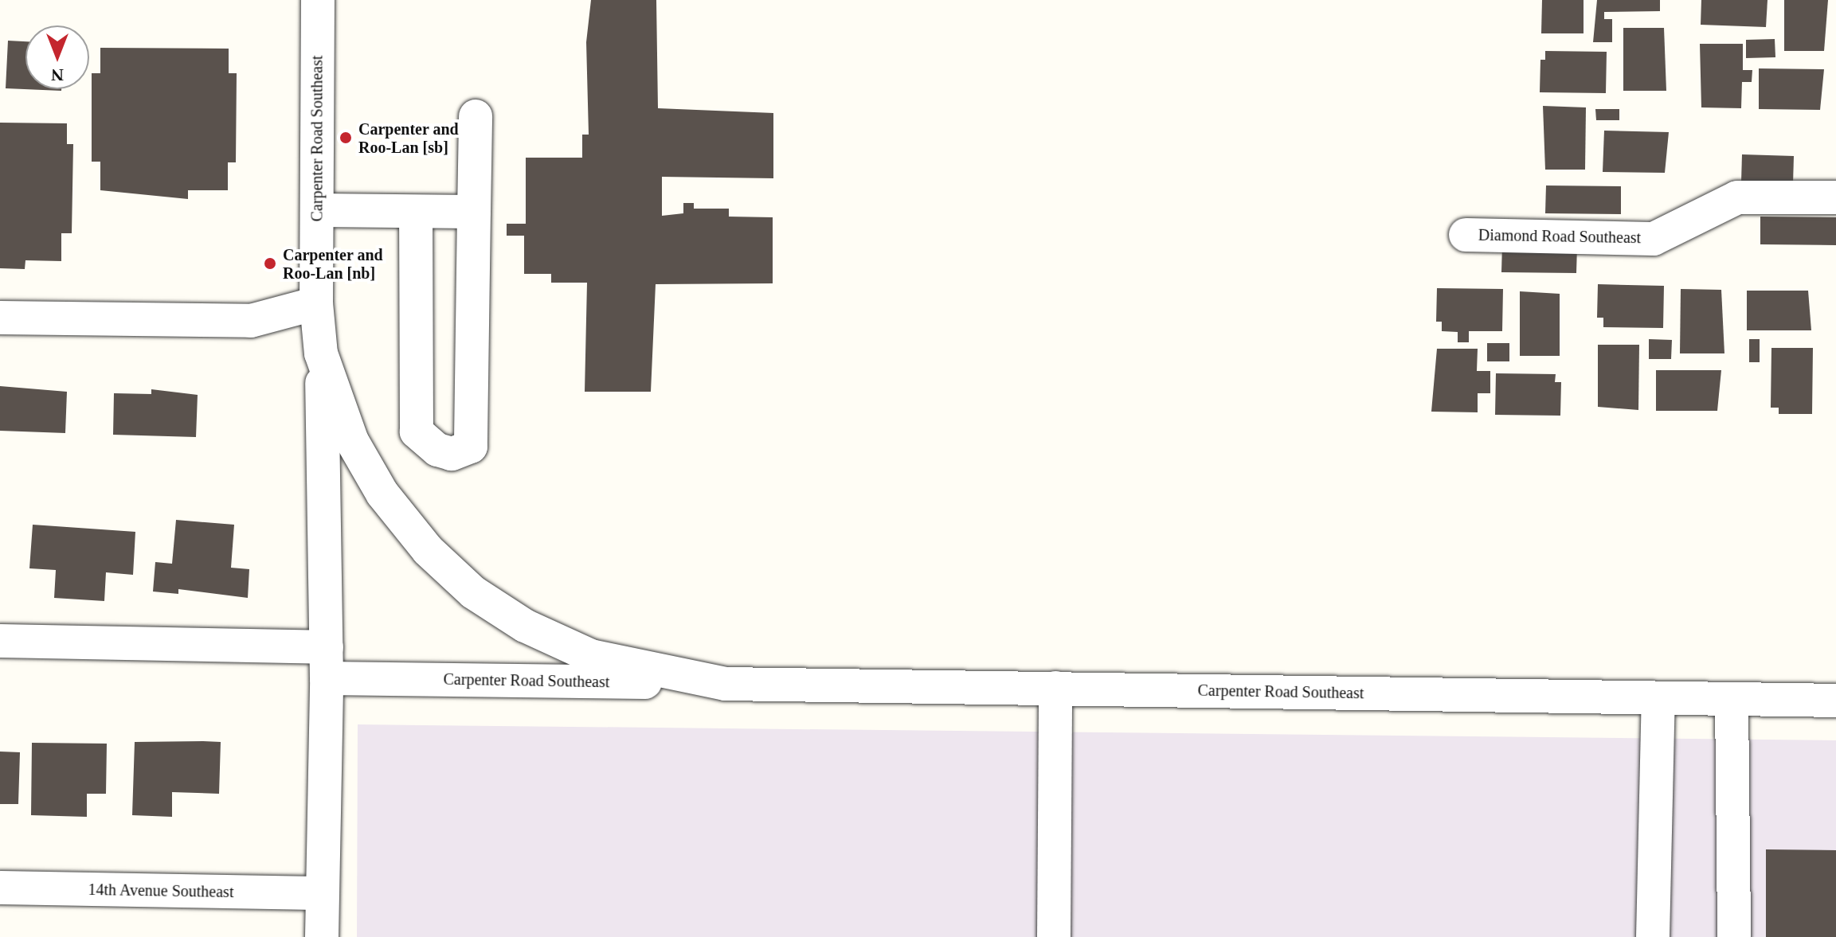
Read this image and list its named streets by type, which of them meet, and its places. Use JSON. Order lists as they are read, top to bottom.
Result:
{
  "streets": {
    "street": ["Carpenter Road Southeast", "Diamond Road Southeast", "14th Avenue Southeast"]
  },
  "crossings": [
    ["Carpenter Road Southeast", "14th Avenue Southeast"]
  ],
  "places": ["Carpenter and Roo-Lan [sb]", "Carpenter and Roo-Lan [nb]"],
  "north": "bottom"
}
